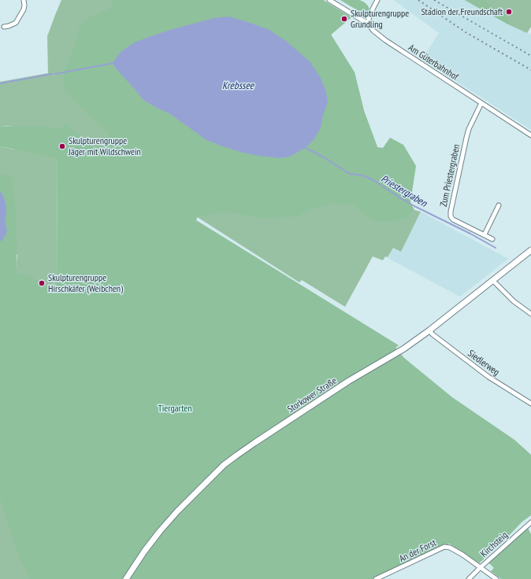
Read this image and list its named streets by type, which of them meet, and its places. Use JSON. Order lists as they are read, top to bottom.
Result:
{
  "streets": {
    "main road": ["Storkower Straße"],
    "street": [
      "Am Güterbahnhof",
      "Zum Priestergraben",
      "Siedlerweg",
      "Kirchsteig",
      "An der Forst"
    ]
  },
  "crossings": [
    ["Am Güterbahnhof", "Zum Priestergraben"],
    ["Siedlerweg", "Storkower Straße"],
    ["Kirchsteig", "An der Forst"]
  ],
  "water": ["Krebssee", "Priestergraben"],
  "parks": ["Tiergarten"],
  "places": [
    "Stadion der Freundschaft",
    "Skulpturengruppe Grundling",
    "Skulpturengruppe Jäger mit Wildschwein",
    "Skulpturengruppe Hirschkäfer (Weibchen)"
  ]
}
